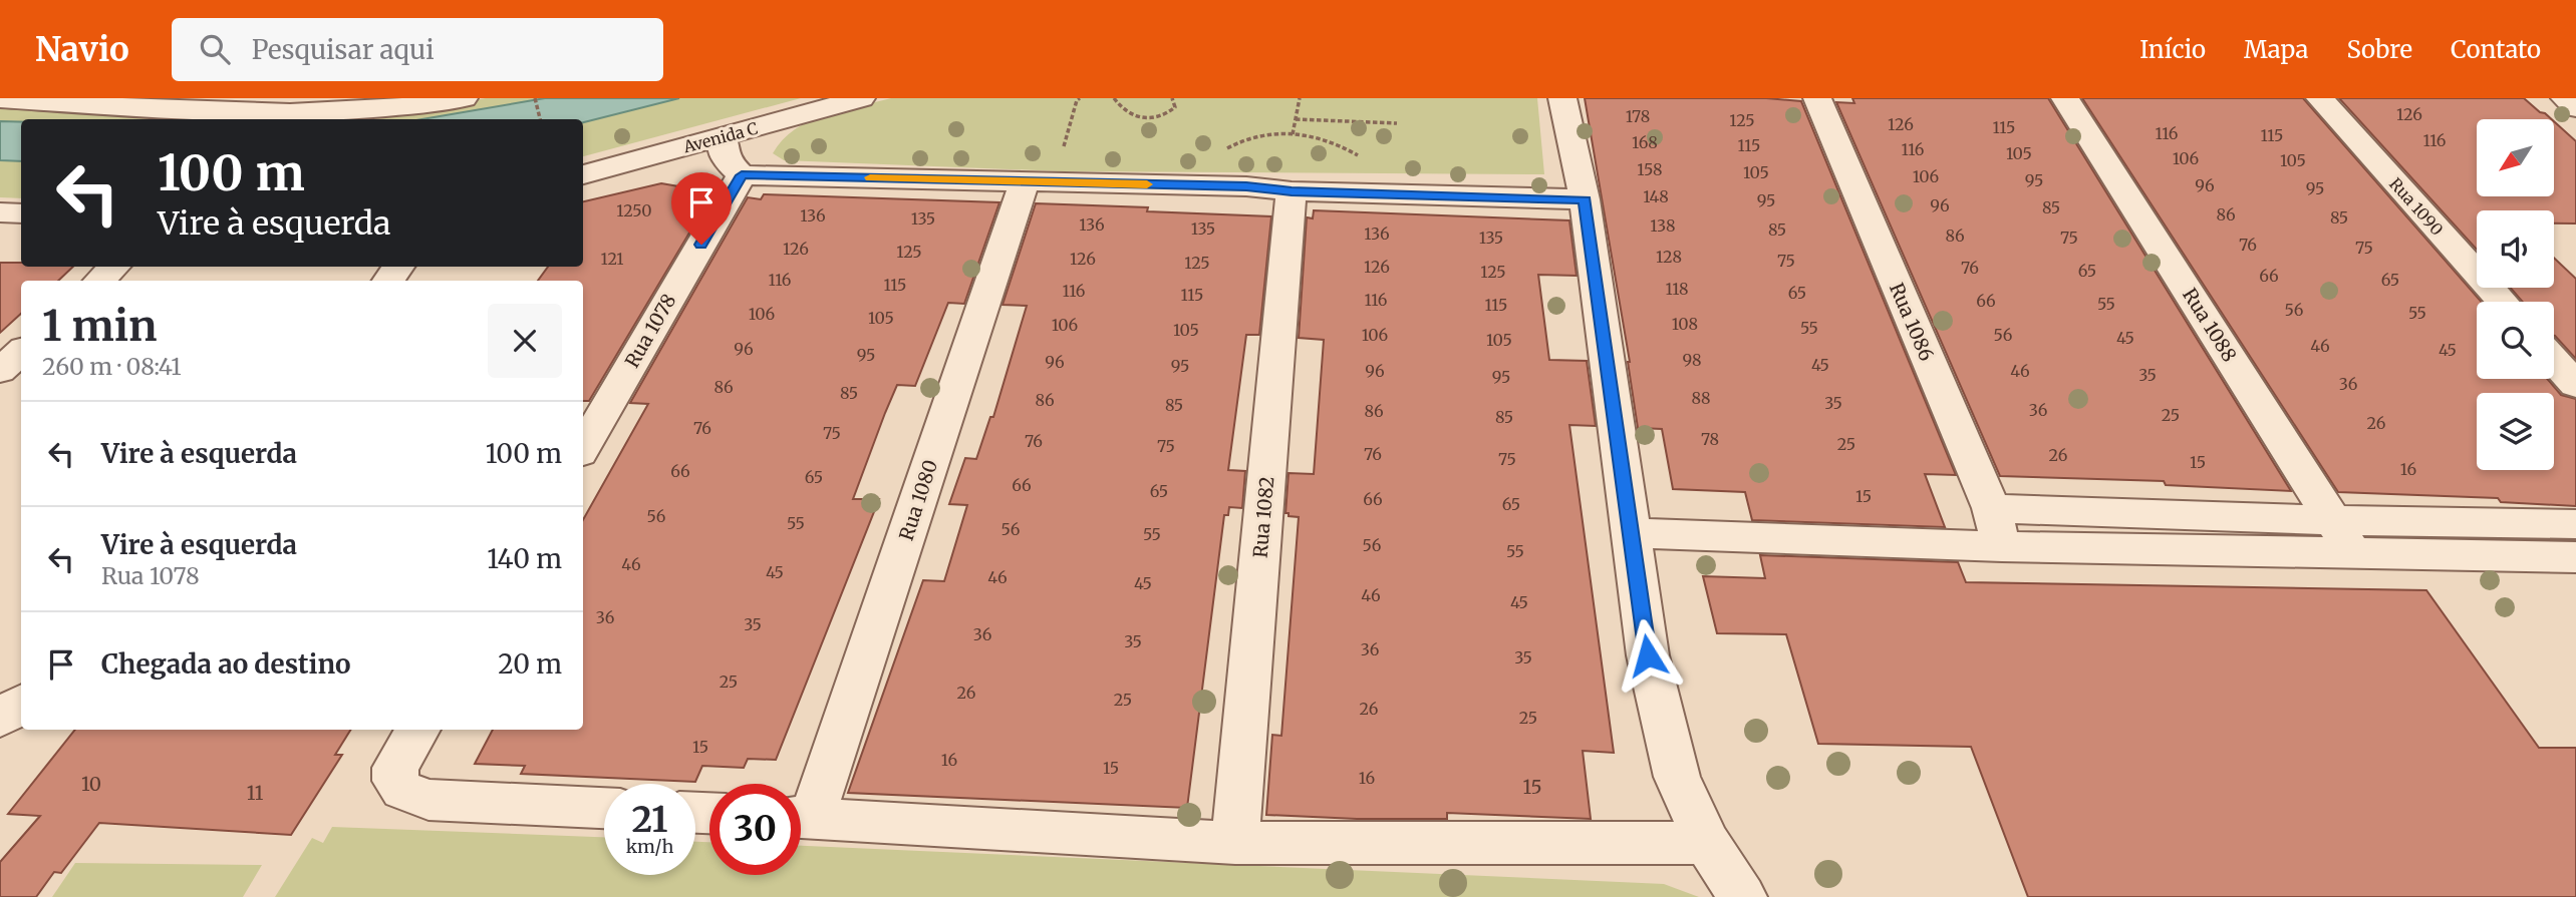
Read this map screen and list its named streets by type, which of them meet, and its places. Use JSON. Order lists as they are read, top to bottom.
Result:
{
  "streets": {
    "street": [
      "Avenida C",
      "Rua 1090",
      "Rua 1086",
      "Rua 1088",
      "Rua 1078",
      "Rua 1080",
      "Rua 1082"
    ]
  },
  "house_numbers": [
    "126",
    "178",
    "125",
    "126",
    "115",
    "116",
    "115",
    "116",
    "168",
    "115",
    "116",
    "105",
    "106",
    "105",
    "158",
    "105",
    "106",
    "95",
    "96",
    "95",
    "148",
    "95",
    "96",
    "85",
    "1250",
    "86",
    "136",
    "85",
    "135",
    "136",
    "138",
    "135",
    "85",
    "136",
    "86",
    "135",
    "75",
    "76",
    "75",
    "126",
    "125",
    "128",
    "121",
    "126",
    "75",
    "125",
    "126",
    "76",
    "65",
    "125",
    "66",
    "116",
    "65",
    "115",
    "118",
    "116",
    "65",
    "115",
    "116",
    "66",
    "55",
    "115",
    "56",
    "55",
    "106",
    "105",
    "108",
    "106",
    "55",
    "105",
    "106",
    "56",
    "45",
    "105",
    "46",
    "96",
    "45",
    "95",
    "98",
    "96",
    "45",
    "95",
    "96",
    "46",
    "35",
    "95",
    "36",
    "86",
    "85",
    "88",
    "86",
    "35",
    "85",
    "36",
    "86",
    "25",
    "85",
    "26",
    "76",
    "75",
    "78",
    "76",
    "25",
    "75",
    "76",
    "26",
    "75",
    "15",
    "16",
    "66",
    "65",
    "66",
    "65",
    "15",
    "66",
    "65",
    "56",
    "55",
    "56",
    "55",
    "56",
    "55",
    "46",
    "45",
    "46",
    "45",
    "46",
    "45",
    "36",
    "35",
    "36",
    "35",
    "36",
    "35",
    "25",
    "26",
    "25",
    "26",
    "25",
    "15",
    "16",
    "15",
    "16",
    "10",
    "15",
    "11"
  ],
  "north": "bottom left",
  "page": {
    "header": "Navio",
    "search": "Pesquisar aqui",
    "nav": [
      "Início",
      "Mapa",
      "Sobre",
      "Contato"
    ],
    "turn": ["100 m", "Vire à esquerda"],
    "heading": ["1 min", "260 m · 08:41"],
    "list": [
      {
        "name": "Vire à esquerda",
        "value": "100 m"
      },
      {
        "name": "Vire à esquerda",
        "note": "Rua 1078",
        "value": "140 m"
      },
      {
        "name": "Chegada ao destino",
        "value": "20 m"
      }
    ],
    "speed": "21 km/h",
    "limit": "30"
  }
}
